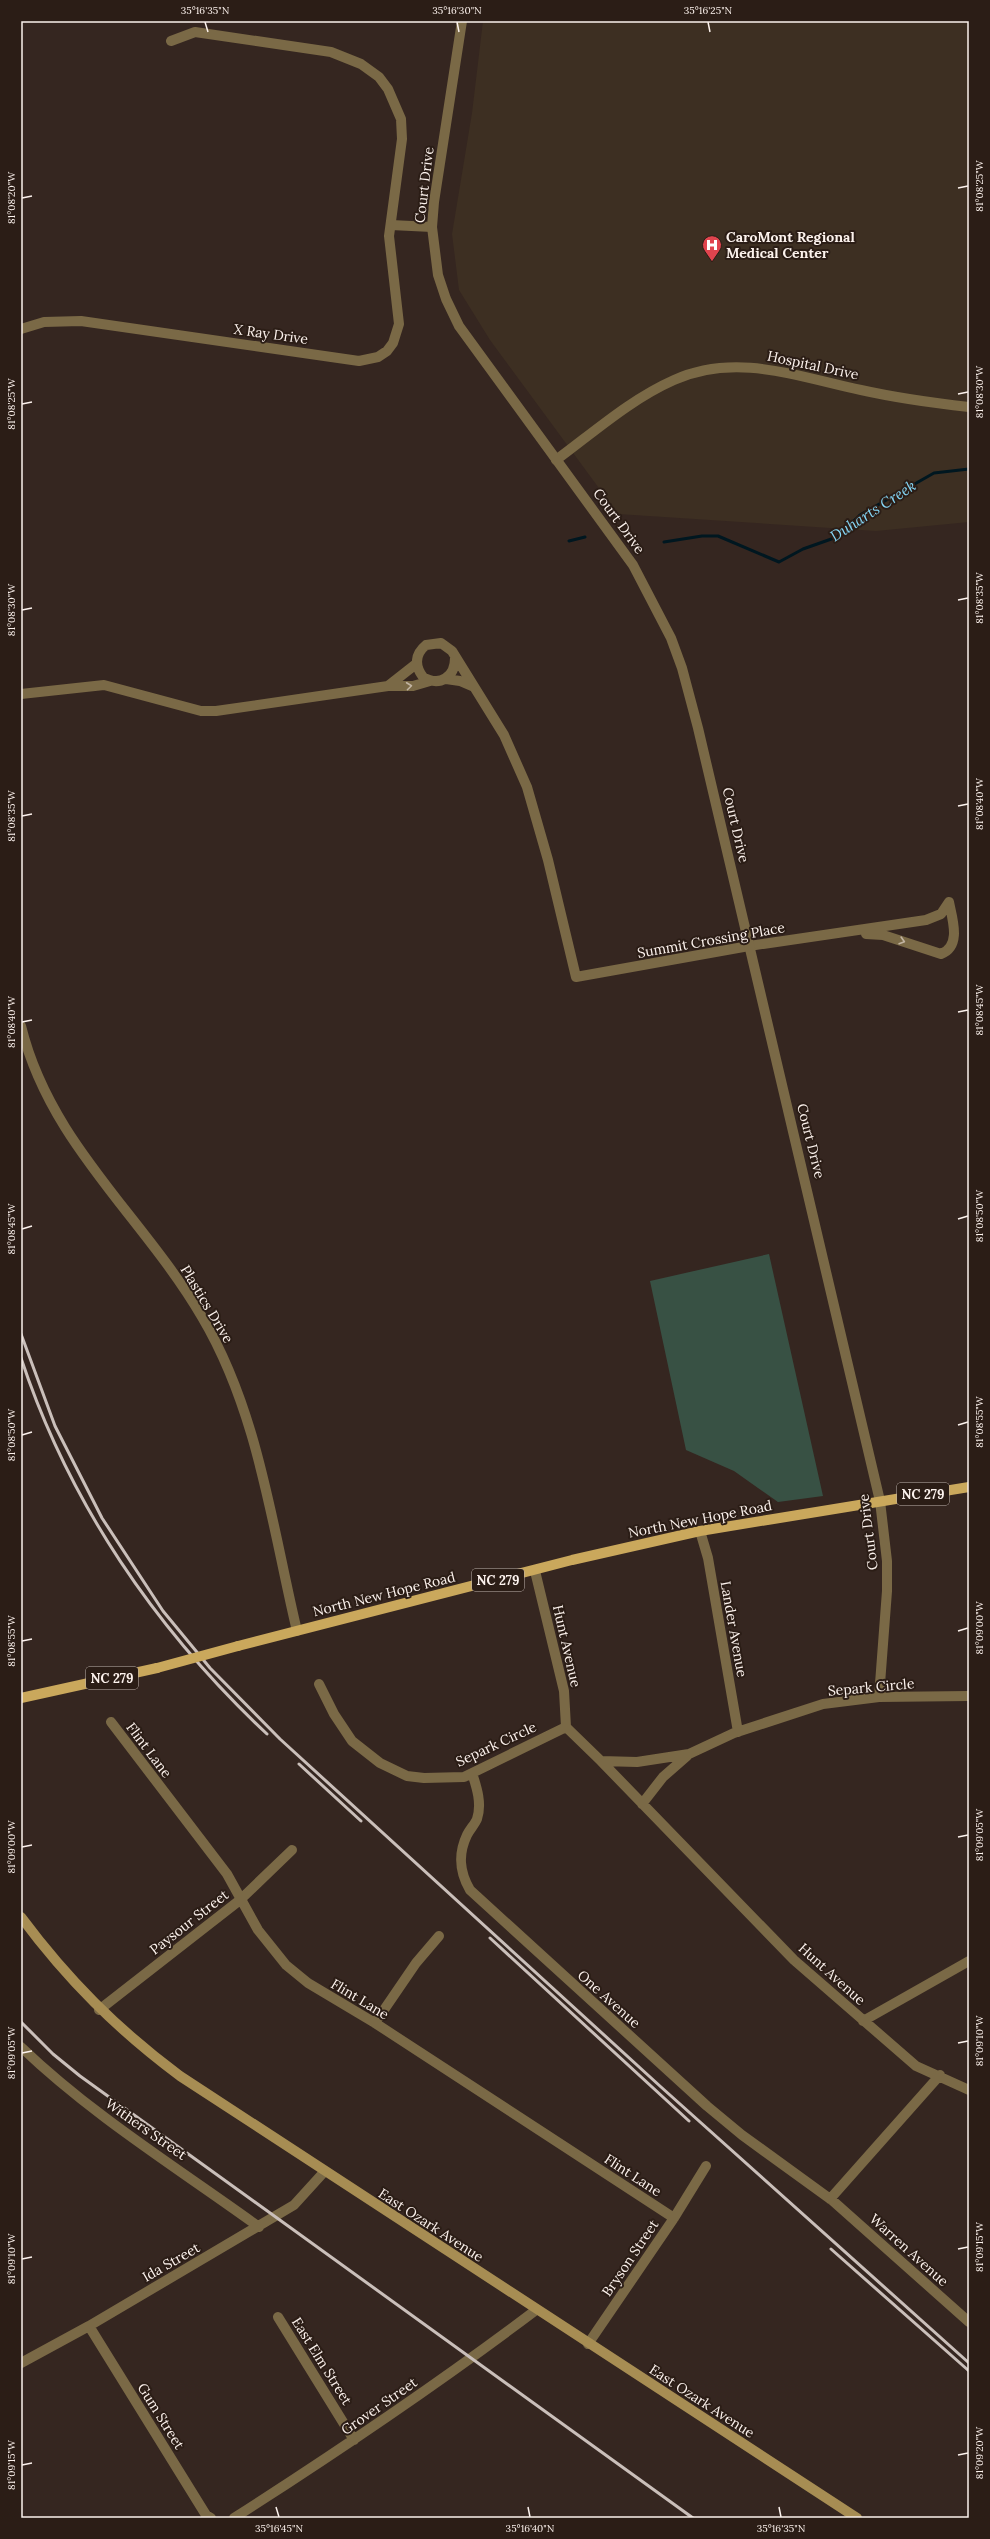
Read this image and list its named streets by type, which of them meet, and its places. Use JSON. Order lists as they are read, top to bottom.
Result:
{
  "streets": {
    "main road": ["NC 279", "North New Hope Road", "East Ozark Avenue"],
    "street": [
      "Court Drive",
      "X Ray Drive",
      "Hospital Drive",
      "Summit Crossing Place",
      "Plastics Drive",
      "Lander Avenue",
      "Hunt Avenue",
      "Separk Circle",
      "Flint Lane",
      "Paysour Street",
      "One Avenue",
      "Withers Street",
      "Warren Avenue",
      "Bryson Street",
      "Ida Street",
      "East Elm Street",
      "Grover Street",
      "Gum Street"
    ]
  },
  "crossings": [
    ["Court Drive", "Hospital Drive"],
    ["Court Drive", "Summit Crossing Place"],
    ["Court Drive", "North New Hope Road"],
    ["Court Drive", "Separk Circle"],
    ["Plastics Drive", "North New Hope Road"],
    ["North New Hope Road", "Lander Avenue"],
    ["North New Hope Road", "Hunt Avenue"],
    ["Lander Avenue", "Separk Circle"],
    ["Hunt Avenue", "Separk Circle"],
    ["Separk Circle", "One Avenue"],
    ["Flint Lane", "Paysour Street"],
    ["Flint Lane", "Bryson Street"],
    ["Paysour Street", "East Ozark Avenue"],
    ["One Avenue", "Warren Avenue"],
    ["Withers Street", "Ida Street"],
    ["East Ozark Avenue", "Bryson Street"],
    ["East Ozark Avenue", "Ida Street"],
    ["East Ozark Avenue", "Grover Street"],
    ["Ida Street", "Gum Street"],
    ["East Elm Street", "Grover Street"]
  ],
  "water": ["Duharts Creek"],
  "places": {
    "hospital": ["CaroMont Regional Medical Center"]
  },
  "coordinates": [
    "35°16'35\"N",
    "35°16'30\"N",
    "35°16'25\"N",
    "81°08'25\"W",
    "81°08'20\"W",
    "81°08'30\"W",
    "81°08'35\"W",
    "81°08'40\"W",
    "81°08'45\"W",
    "81°08'50\"W",
    "81°08'55\"W",
    "81°09'00\"W",
    "81°09'05\"W",
    "81°09'10\"W",
    "81°09'15\"W",
    "81°09'20\"W",
    "35°16'45\"N",
    "35°16'40\"N"
  ]
}
